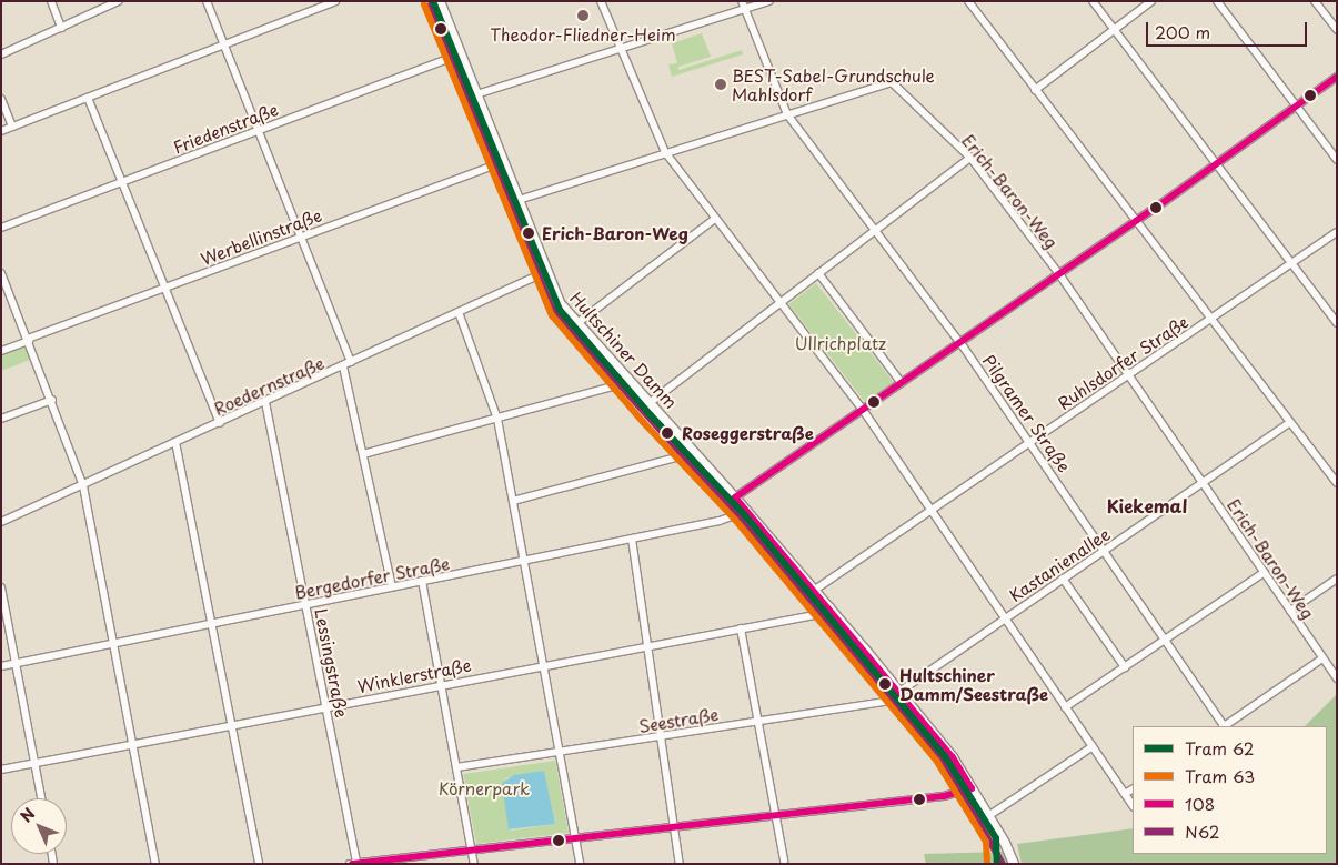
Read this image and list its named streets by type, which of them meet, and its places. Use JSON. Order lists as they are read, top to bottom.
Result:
{
  "streets": {
    "main road": ["Hultschiner Damm"],
    "street": [
      "Friedenstraße",
      "Erich-Baron-Weg",
      "Werbellinstraße",
      "Ruhlsdorfer Straße",
      "Roedernstraße",
      "Pilgramer Straße",
      "Kastanienallee",
      "Bergedorfer Straße",
      "Lessingstraße",
      "Winklerstraße",
      "Seestraße"
    ]
  },
  "crossings": [
    ["Friedenstraße", "Hultschiner Damm"],
    ["Erich-Baron-Weg", "Hultschiner Damm"],
    ["Erich-Baron-Weg", "Ruhlsdorfer Straße"],
    ["Erich-Baron-Weg", "Pilgramer Straße"],
    ["Erich-Baron-Weg", "Kastanienallee"],
    ["Werbellinstraße", "Hultschiner Damm"],
    ["Hultschiner Damm", "Ruhlsdorfer Straße"],
    ["Hultschiner Damm", "Roedernstraße"],
    ["Hultschiner Damm", "Kastanienallee"],
    ["Hultschiner Damm", "Bergedorfer Straße"],
    ["Hultschiner Damm", "Winklerstraße"],
    ["Hultschiner Damm", "Seestraße"],
    ["Ruhlsdorfer Straße", "Pilgramer Straße"],
    ["Roedernstraße", "Lessingstraße"],
    ["Pilgramer Straße", "Kastanienallee"],
    ["Kastanienallee", "Seestraße"],
    ["Bergedorfer Straße", "Lessingstraße"],
    ["Lessingstraße", "Winklerstraße"]
  ],
  "districts": ["Kiekemal"],
  "parks": ["Ullrichplatz", "Körnerpark"],
  "places": [
    "Theodor-Fliedner-Heim",
    "BEST-Sabel-Grundschule Mahlsdorf",
    "Erich-Baron-Weg",
    "Roseggerstraße",
    "Hultschiner Damm/Seestraße"
  ],
  "lines": [
    "tram line 62",
    "tram line 63",
    "transit line N62",
    "transit line 108"
  ],
  "legend": [
    "Tram 62",
    "Tram 63",
    "108",
    "N62"
  ],
  "scale_bar": "200 m",
  "north": "top left"
}
